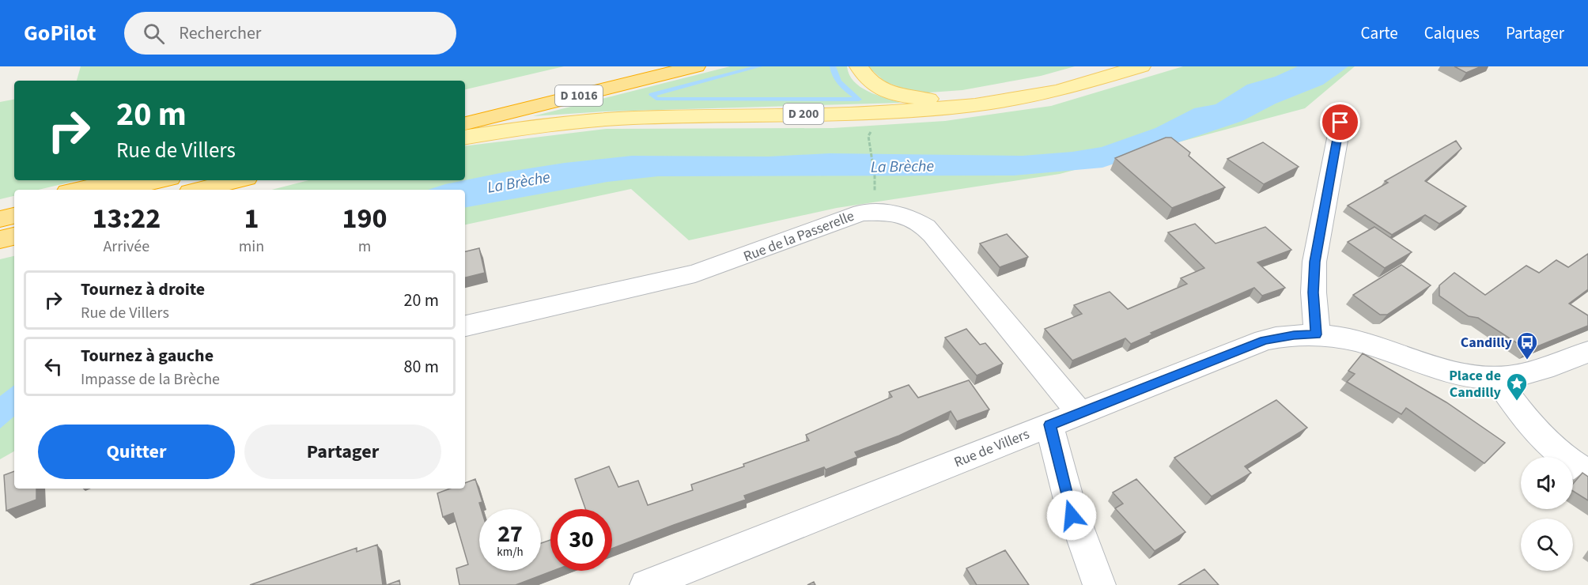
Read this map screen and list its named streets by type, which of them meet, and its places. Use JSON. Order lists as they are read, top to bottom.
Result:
{
  "streets": {
    "highway": ["D 1016"],
    "main road": ["D 200"],
    "street": ["Rue de la Passerelle", "Rue de Villers"]
  },
  "crossings": [
    ["Rue de la Passerelle", "Rue de Villers"]
  ],
  "water": ["La Brèche"],
  "places": {
    "bus stop": ["Candilly"],
    "place": ["Place de Candilly"]
  },
  "page": {
    "header": "GoPilot",
    "search": "Rechercher",
    "nav": ["Carte", "Calques", "Partager"],
    "turn": ["20 m", "Rue de Villers"],
    "eta": [
      "13:22",
      "Arrivée",
      "1",
      "min",
      "190",
      "m"
    ],
    "list": [
      {
        "name": "Tournez à droite",
        "note": "Rue de Villers",
        "value": "20 m"
      },
      {
        "name": "Tournez à gauche",
        "note": "Impasse de la Brèche",
        "value": "80 m"
      }
    ],
    "buttons": ["Quitter", "Partager"],
    "speed": "27 km/h",
    "limit": "30"
  }
}
